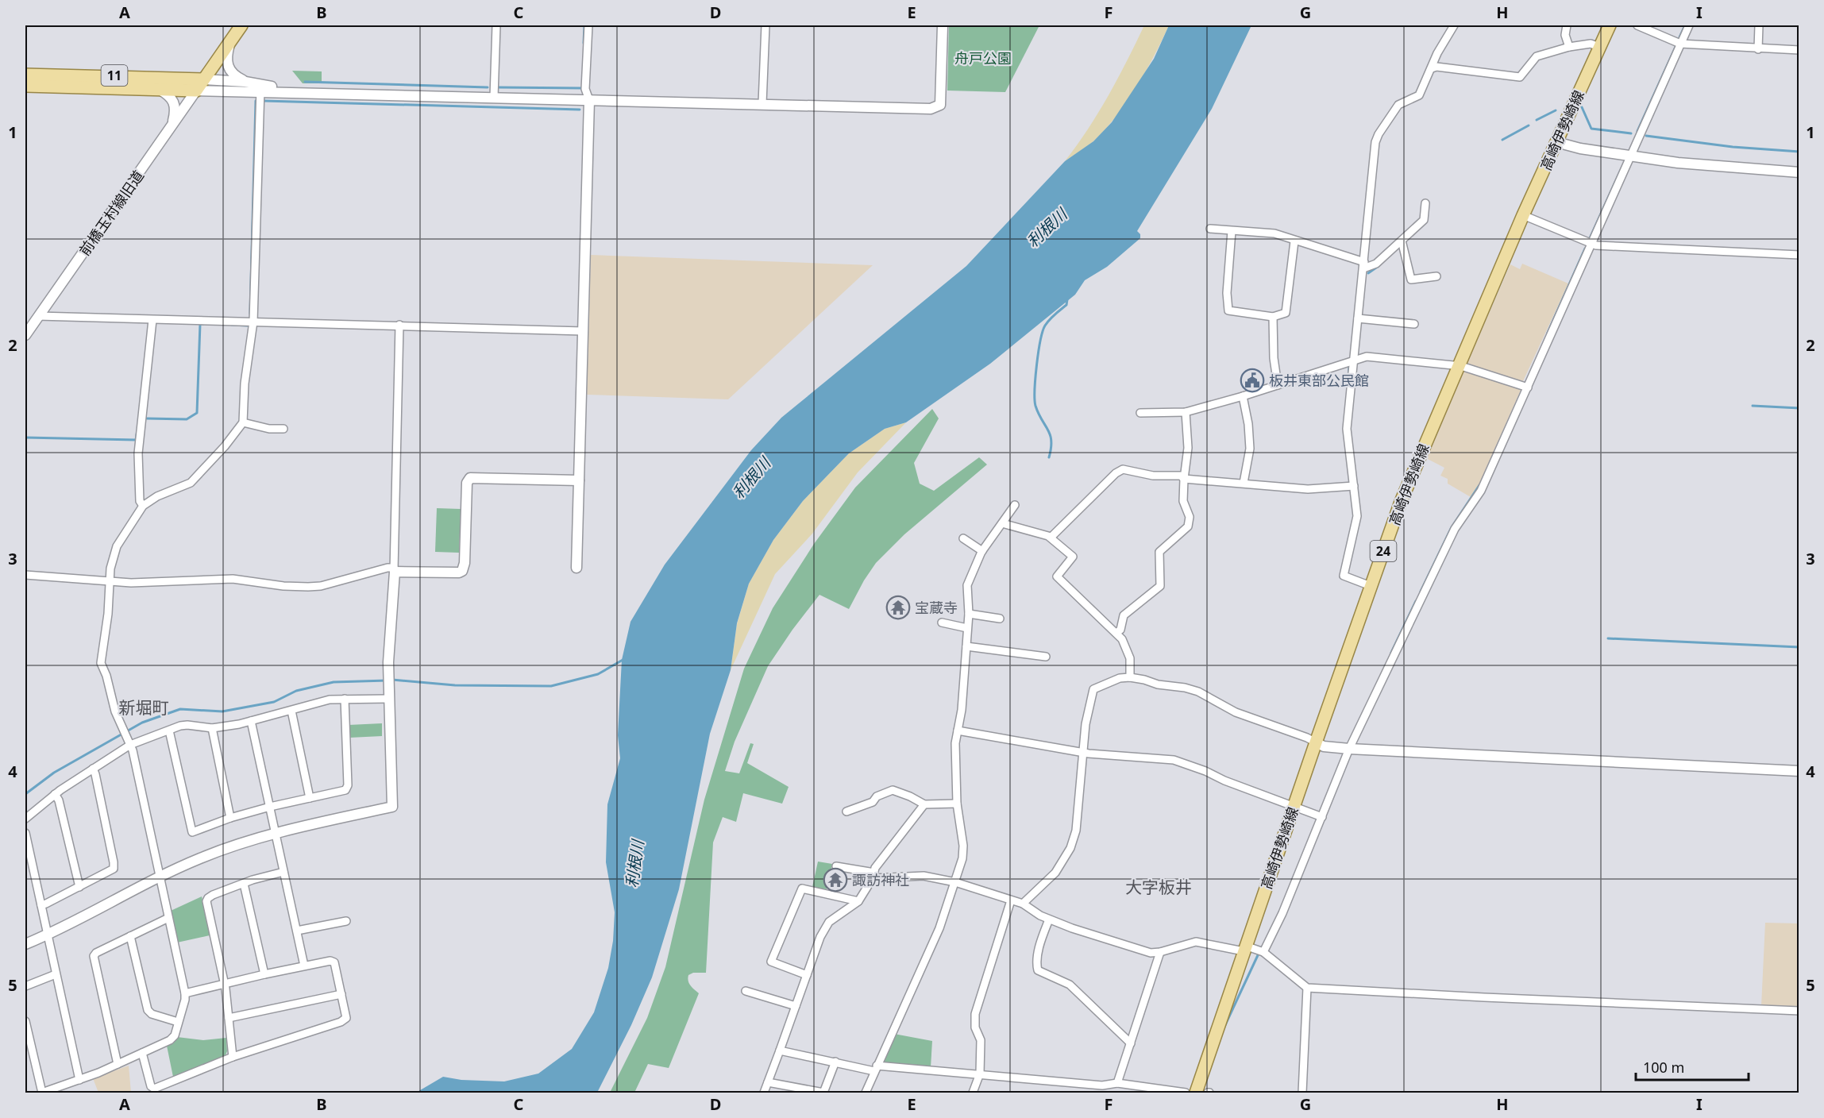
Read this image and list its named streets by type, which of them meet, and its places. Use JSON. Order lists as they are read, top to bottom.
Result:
{
  "streets": {
    "main road": ["11", "高崎伊勢崎線", "24"],
    "street": ["前橋玉村線旧道"]
  },
  "crossings": [
    ["11", "前橋玉村線旧道"]
  ],
  "districts": ["新堀町", "大字板井"],
  "water": ["利根川"],
  "parks": ["舟戸公園"],
  "places": {
    "public building": ["板井東部公民館"],
    "temple": ["宝蔵寺", "諏訪神社"]
  },
  "scale_bar": "100 m",
  "grid": {
    "columns": [
      "A",
      "B",
      "C",
      "D",
      "E",
      "F",
      "G",
      "H",
      "I"
    ],
    "rows": [
      "1",
      "2",
      "3",
      "4",
      "5"
    ]
  }
}
